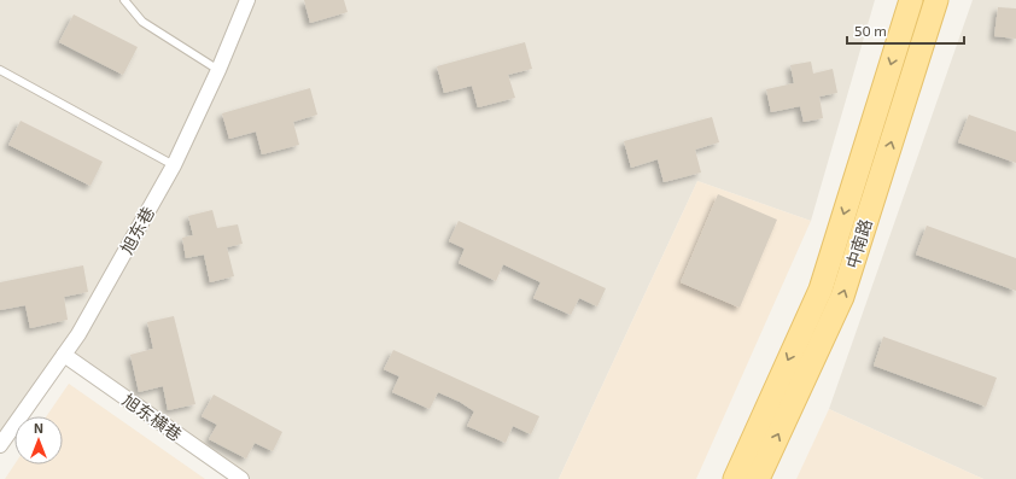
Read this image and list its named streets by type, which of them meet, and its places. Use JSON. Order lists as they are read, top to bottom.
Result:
{
  "streets": {
    "main road": ["中南路"],
    "street": ["旭东巷", "旭东横巷"]
  },
  "crossings": [
    ["旭东巷", "旭东横巷"]
  ],
  "scale_bar": "50 m",
  "north": "top"
}
